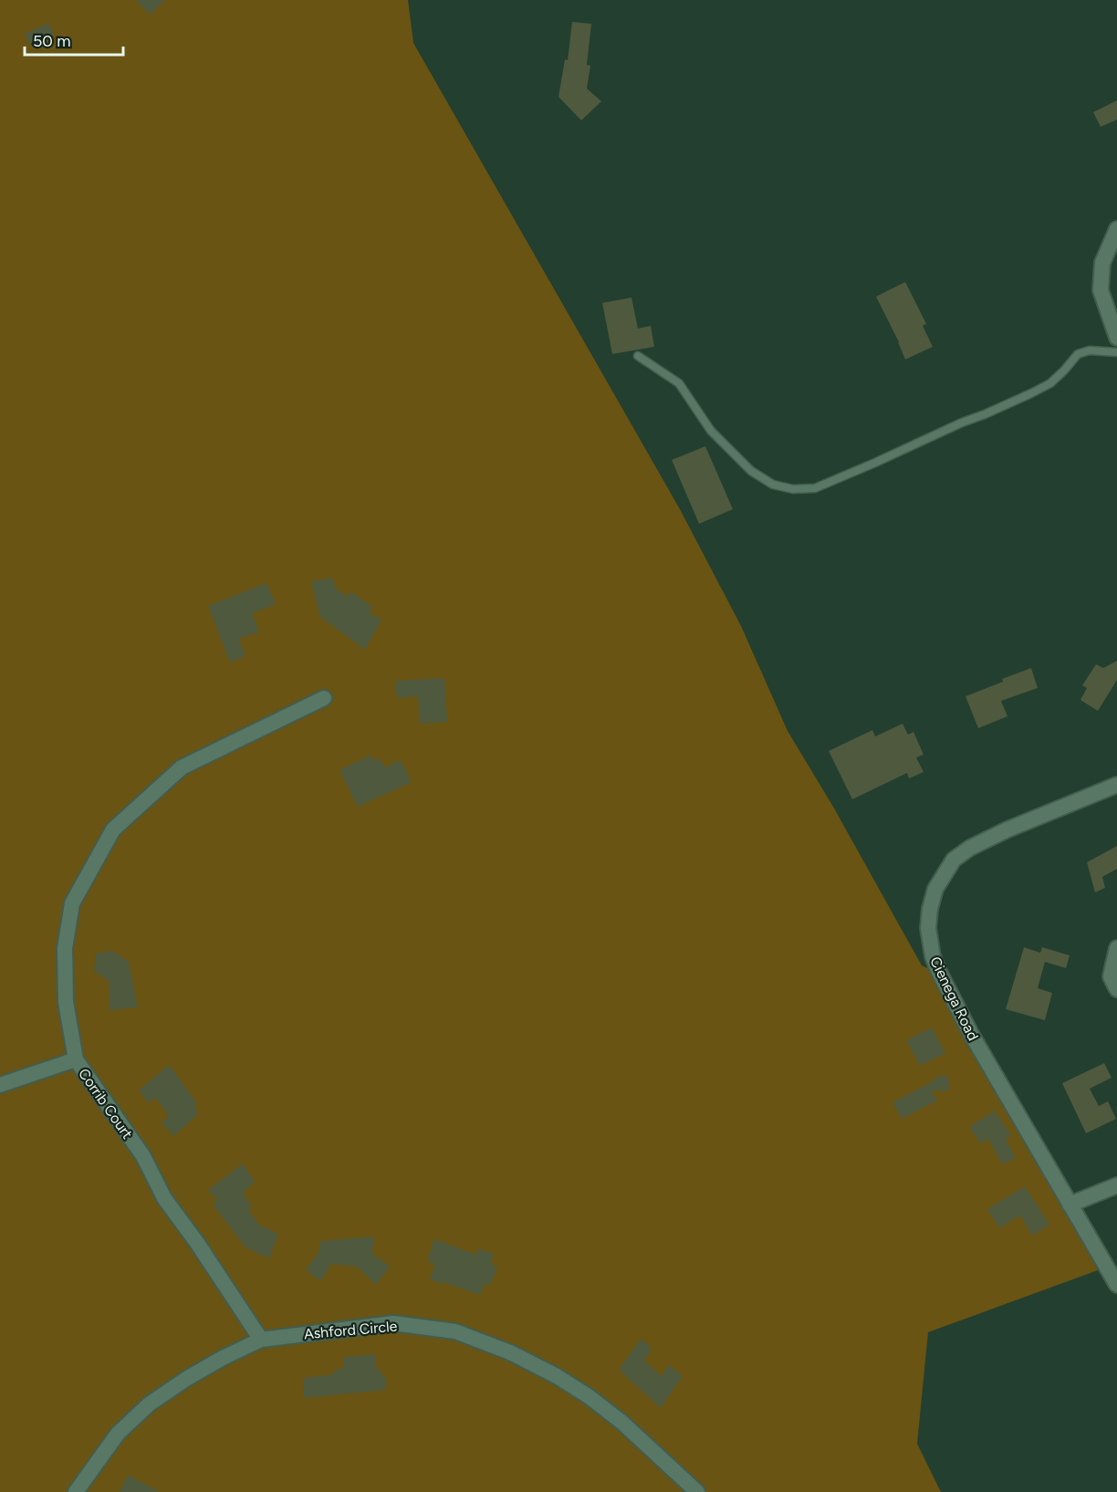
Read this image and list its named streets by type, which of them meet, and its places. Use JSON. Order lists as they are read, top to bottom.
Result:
{
  "streets": {
    "street": ["Cienega Road", "Corrib Court", "Ashford Circle"]
  },
  "crossings": [
    ["Corrib Court", "Ashford Circle"]
  ],
  "scale_bar": "50 m"
}
